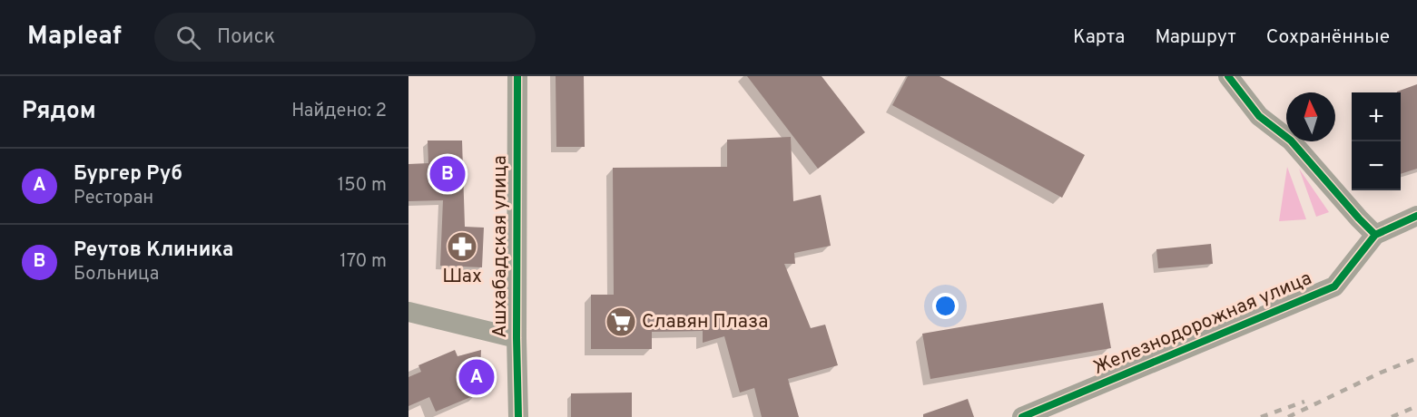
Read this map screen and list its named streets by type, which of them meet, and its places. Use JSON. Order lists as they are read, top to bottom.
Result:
{
  "streets": {
    "street": ["Ашхабадская улица", "Железнодорожная улица"]
  },
  "places": {
    "pharmacy": ["Шах"],
    "supermarket": ["Славян Плаза"]
  },
  "north": "top",
  "page": {
    "header": "Mapleaf",
    "search": "Поиск",
    "nav": ["Карта", "Маршрут", "Сохранённые"],
    "heading": ["Рядом", "Найдено: 2"],
    "map_buttons": ["+", "−"],
    "list": [
      {
        "mark": "A",
        "name": "Бургер Руб",
        "note": "Ресторан",
        "value": "150 m"
      },
      {
        "mark": "B",
        "name": "Реутов Клиника",
        "note": "Больница",
        "value": "170 m"
      }
    ],
    "pins": ["B", "A"]
  }
}
